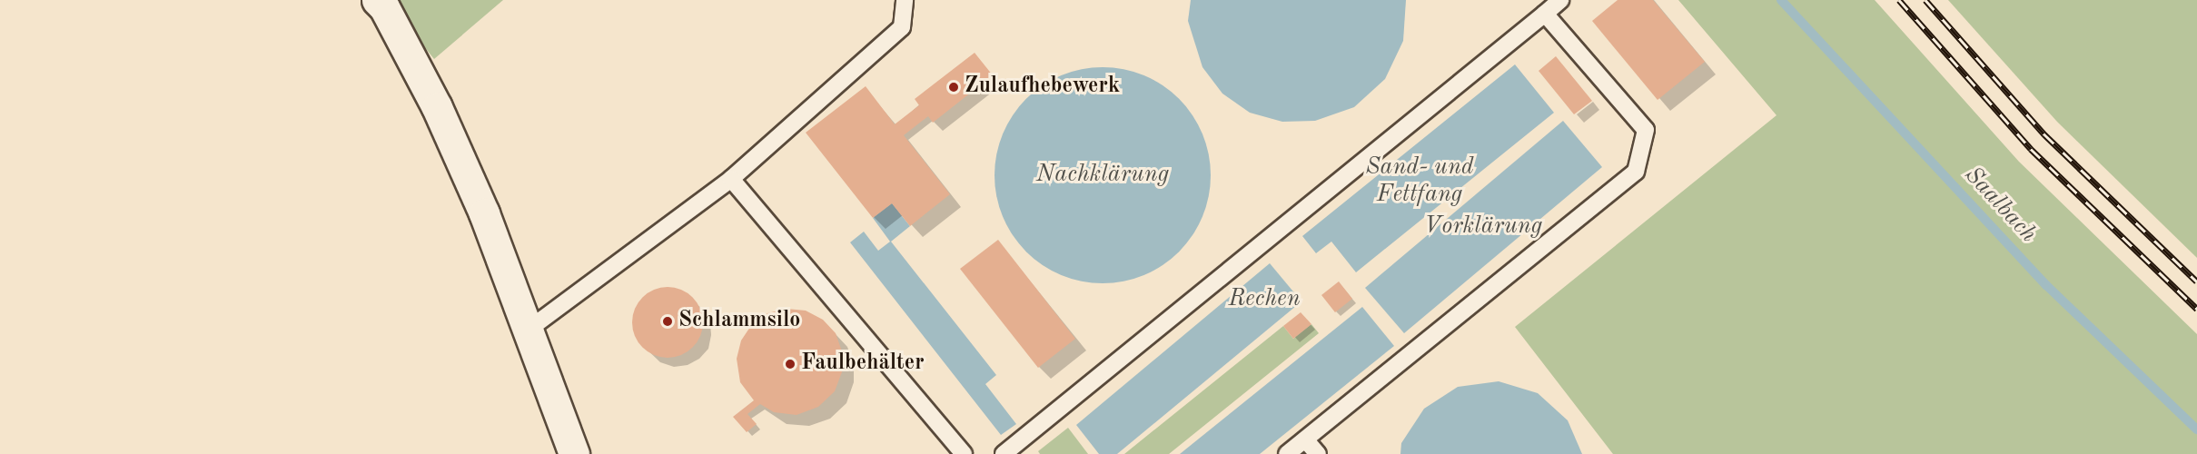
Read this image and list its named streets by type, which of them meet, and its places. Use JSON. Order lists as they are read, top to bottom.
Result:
{
  "water": [
    "Sand- und Fettfang",
    "Nachklärung",
    "Saalbach",
    "Vorklärung",
    "Rechen"
  ],
  "places": ["Zulaufhebewerk", "Schlammsilo", "Faulbehälter"]
}
